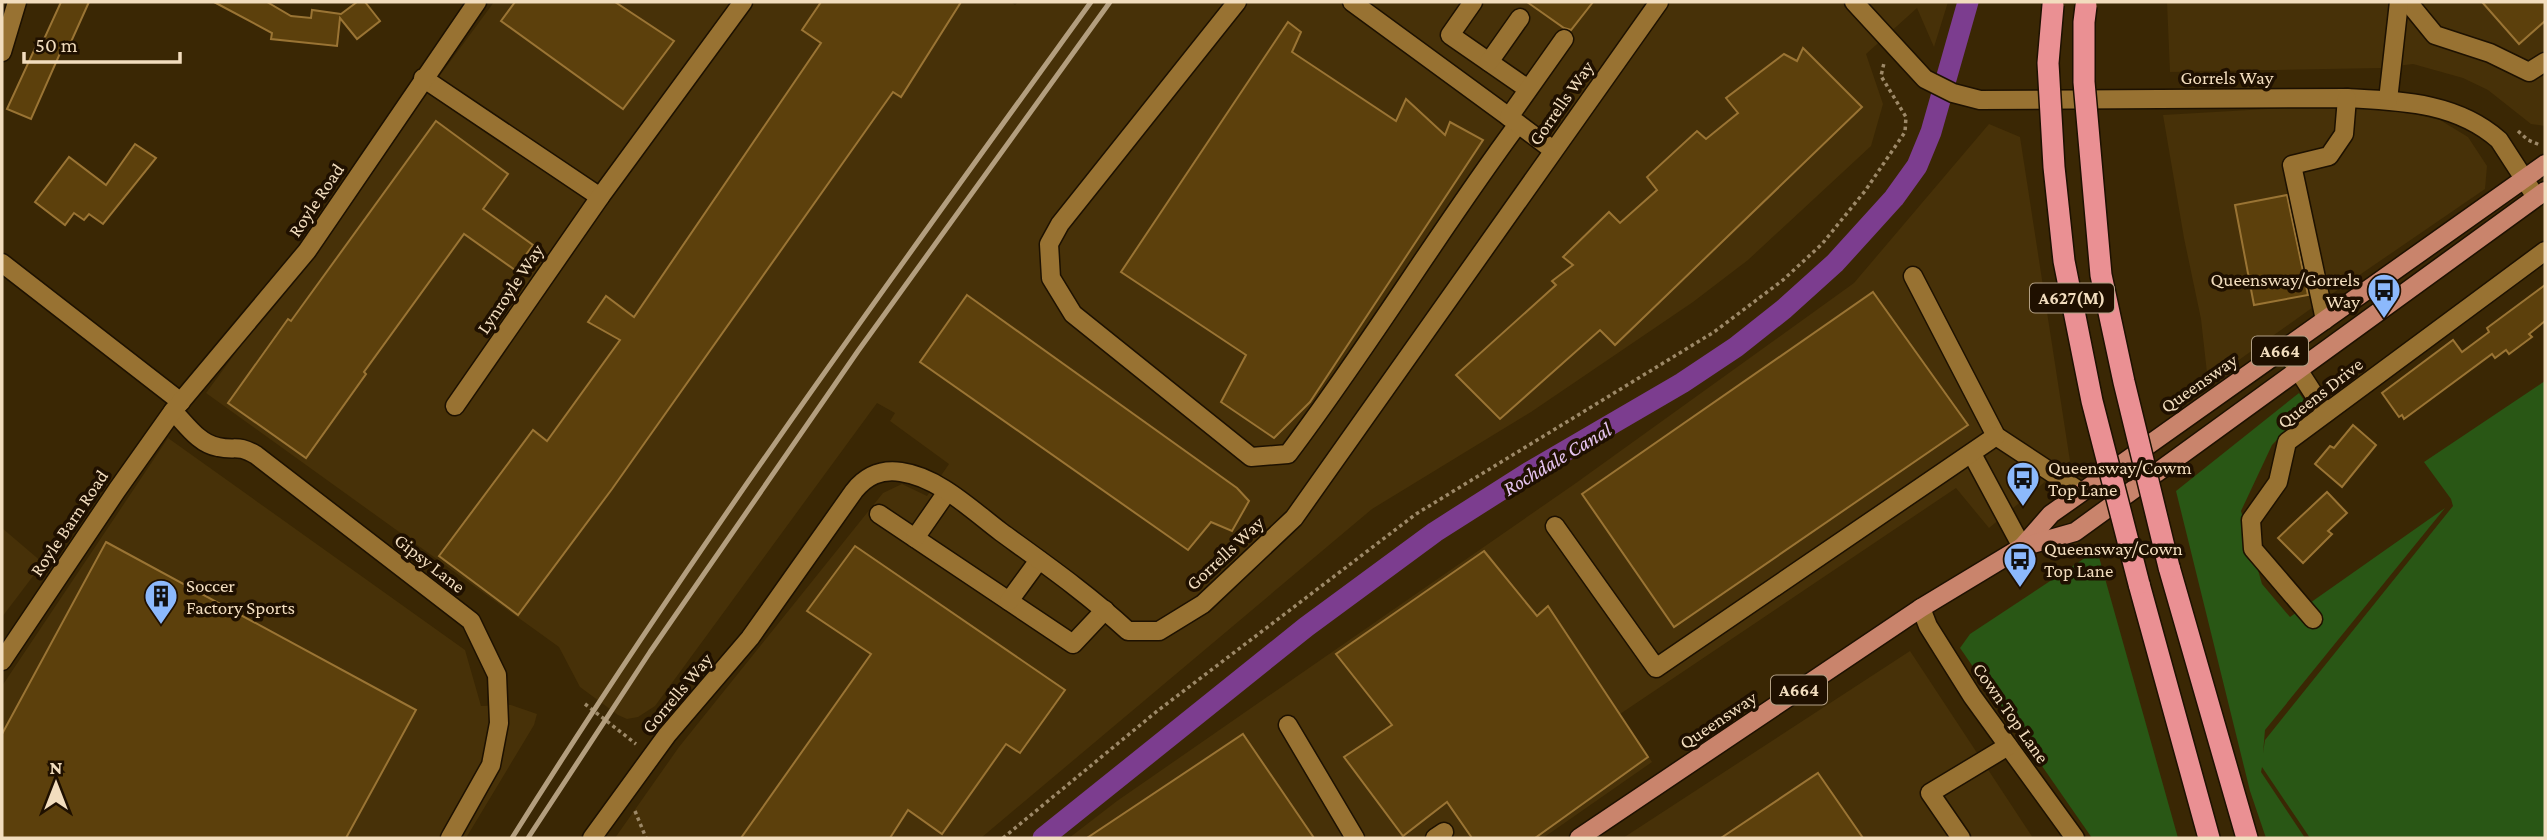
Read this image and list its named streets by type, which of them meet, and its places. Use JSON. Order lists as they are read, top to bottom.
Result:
{
  "streets": {
    "highway": ["A627(M)"],
    "main road": ["A664", "Queensway"],
    "street": [
      "Gorrels Way",
      "Gorrells Way",
      "Royle Road",
      "Lynroyle Way",
      "Queens Drive",
      "Royle Barn Road",
      "Gipsy Lane",
      "Cown Top Lane"
    ]
  },
  "crossings": [
    ["Gorrels Way", "Queensway"],
    ["Royle Road", "Royle Barn Road"],
    ["Royle Road", "Gipsy Lane"],
    ["Queensway", "Cown Top Lane"],
    ["Royle Barn Road", "Gipsy Lane"]
  ],
  "water": ["Rochdale Canal"],
  "places": {
    "bus stop": ["Queensway/Gorrels Way", "Queensway/Cowm Top Lane", "Queensway/Cown Top Lane"],
    "building": ["Soccer Factory Sports"]
  },
  "scale_bar": "50 m",
  "north": "top"
}
